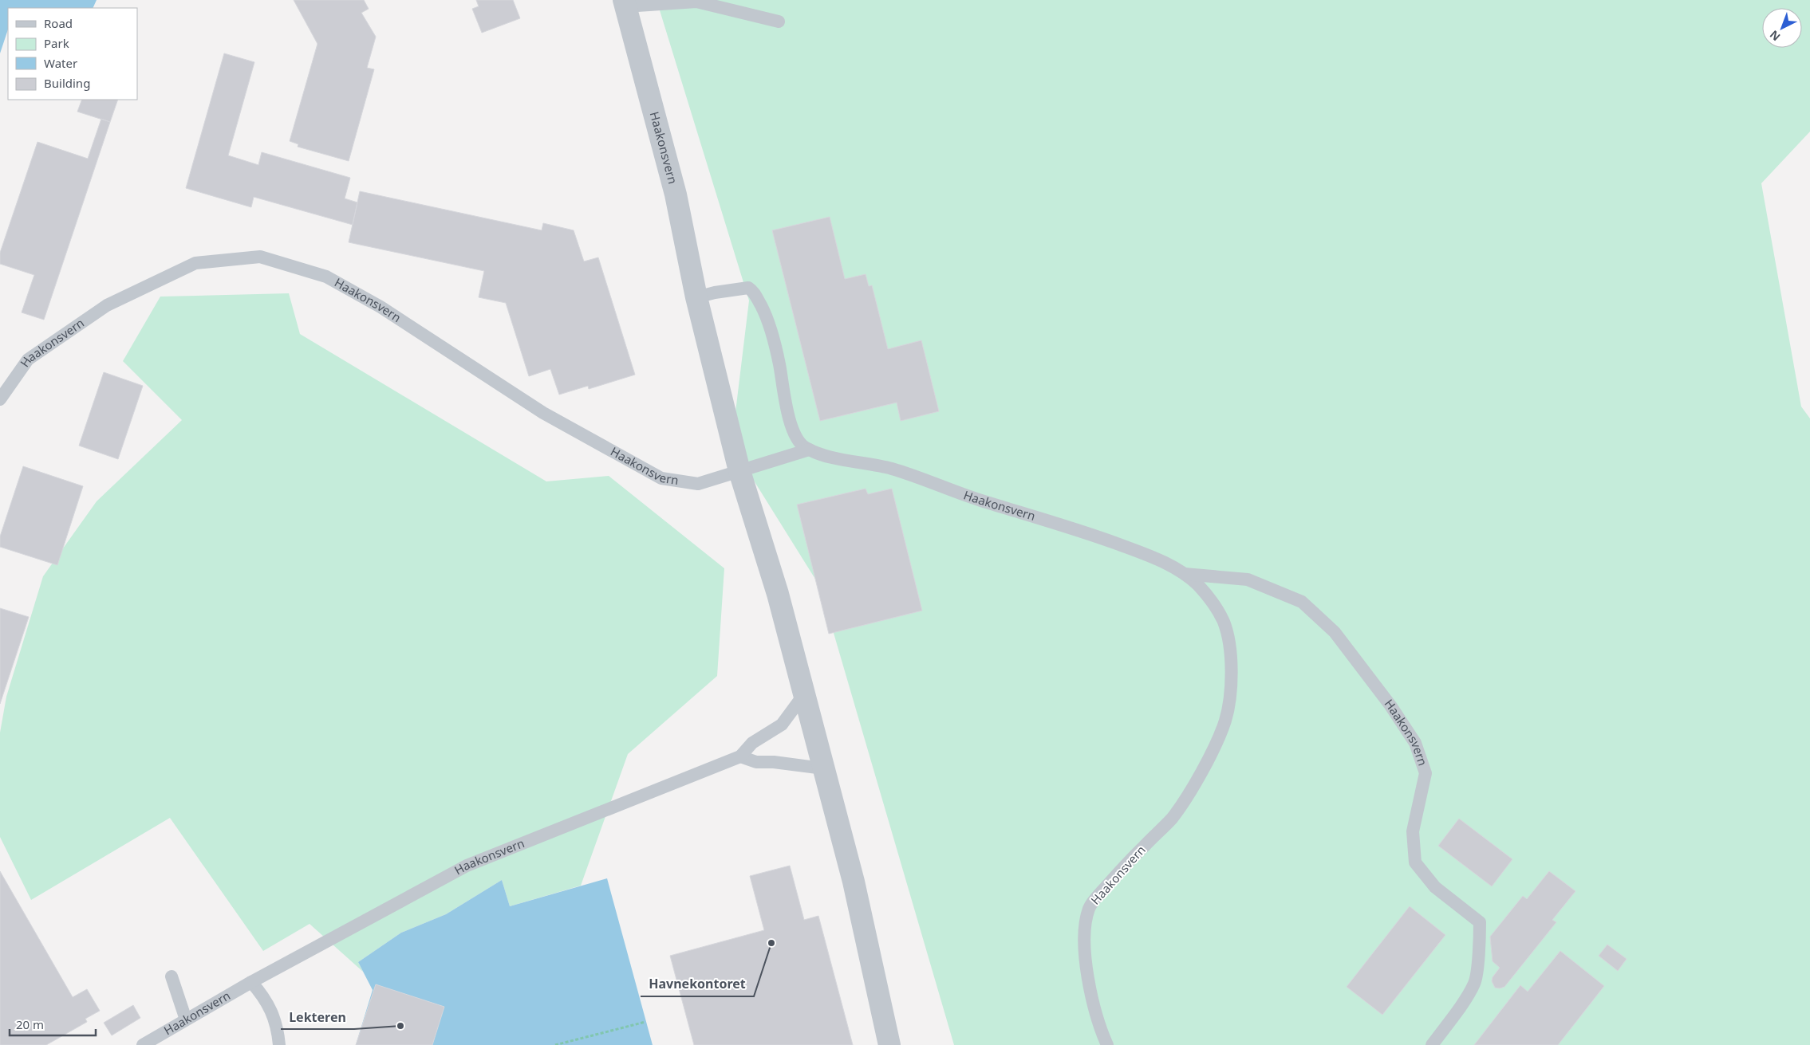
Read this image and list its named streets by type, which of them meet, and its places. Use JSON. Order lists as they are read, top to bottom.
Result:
{
  "streets": {
    "street": ["Haakonsvern"]
  },
  "places": ["Havnekontoret", "Lekteren"],
  "legend": [
    "Road",
    "Park",
    "Water",
    "Building"
  ],
  "scale_bar": "20 m",
  "north": "bottom left"
}
